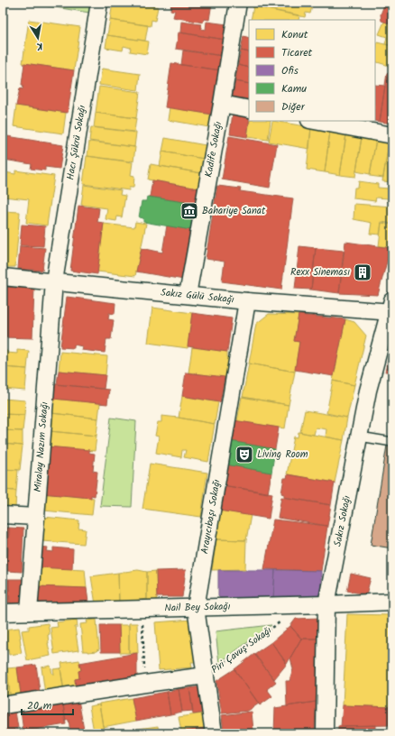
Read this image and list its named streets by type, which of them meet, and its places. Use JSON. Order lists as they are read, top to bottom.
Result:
{
  "streets": {
    "street": [
      "Hacı Şükrü Sokağı",
      "Kadife Sokağı",
      "Sakız Gülü Sokağı",
      "Miralay Nazım Sokağı",
      "Arayıcıbaşı Sokağı",
      "Sakız Sokağı",
      "Nail Bey Sokağı",
      "Piri Çavuş Sokağı"
    ]
  },
  "crossings": [
    ["Hacı Şükrü Sokağı", "Sakız Gülü Sokağı"],
    ["Hacı Şükrü Sokağı", "Miralay Nazım Sokağı"],
    ["Kadife Sokağı", "Sakız Gülü Sokağı"],
    ["Sakız Gülü Sokağı", "Miralay Nazım Sokağı"],
    ["Sakız Gülü Sokağı", "Arayıcıbaşı Sokağı"],
    ["Sakız Gülü Sokağı", "Sakız Sokağı"],
    ["Miralay Nazım Sokağı", "Nail Bey Sokağı"],
    ["Arayıcıbaşı Sokağı", "Nail Bey Sokağı"],
    ["Arayıcıbaşı Sokağı", "Piri Çavuş Sokağı"],
    ["Sakız Sokağı", "Nail Bey Sokağı"]
  ],
  "places": {
    "museum": ["Bahariye Sanat"],
    "building": ["Rexx Sineması"],
    "theatre": ["Living Room"]
  },
  "legend": [
    "Konut",
    "Ticaret",
    "Ofis",
    "Kamu",
    "Diğer"
  ],
  "scale_bar": "20 m",
  "north": "bottom"
}
